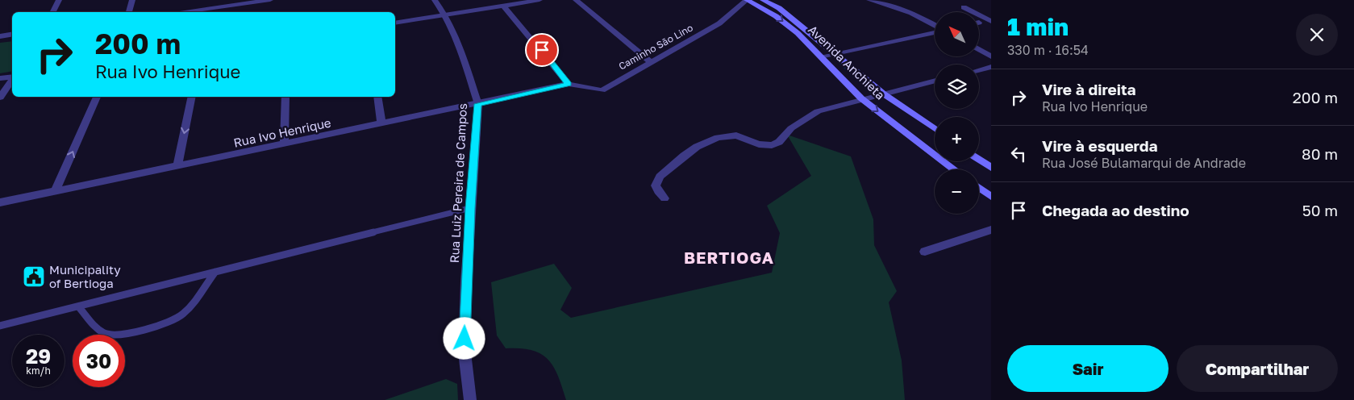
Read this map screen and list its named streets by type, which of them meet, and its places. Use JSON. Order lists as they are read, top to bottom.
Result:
{
  "streets": {
    "main road": ["Avenida Anchieta"],
    "street": ["Caminho São Lino", "Rua Ivo Henrique", "Rua Luiz Pereira de Campos"]
  },
  "crossings": [
    ["Caminho São Lino", "Avenida Anchieta"],
    ["Caminho São Lino", "Rua Ivo Henrique"],
    ["Rua Ivo Henrique", "Rua Luiz Pereira de Campos"]
  ],
  "districts": ["BERTIOGA"],
  "places": {
    "public building": ["Municipality of Bertioga"]
  },
  "north": "top left",
  "page": {
    "heading": ["1 min", "330 m · 16:54"],
    "map_buttons": ["+", "−"],
    "turn": ["200 m", "Rua Ivo Henrique"],
    "list": [
      {
        "name": "Vire à direita",
        "note": "Rua Ivo Henrique",
        "value": "200 m"
      },
      {
        "name": "Vire à esquerda",
        "note": "Rua José Bulamarqui de Andrade",
        "value": "80 m"
      },
      {
        "name": "Chegada ao destino",
        "value": "50 m"
      }
    ],
    "speed": "29 km/h",
    "limit": "30",
    "buttons": ["Sair", "Compartilhar"]
  }
}
